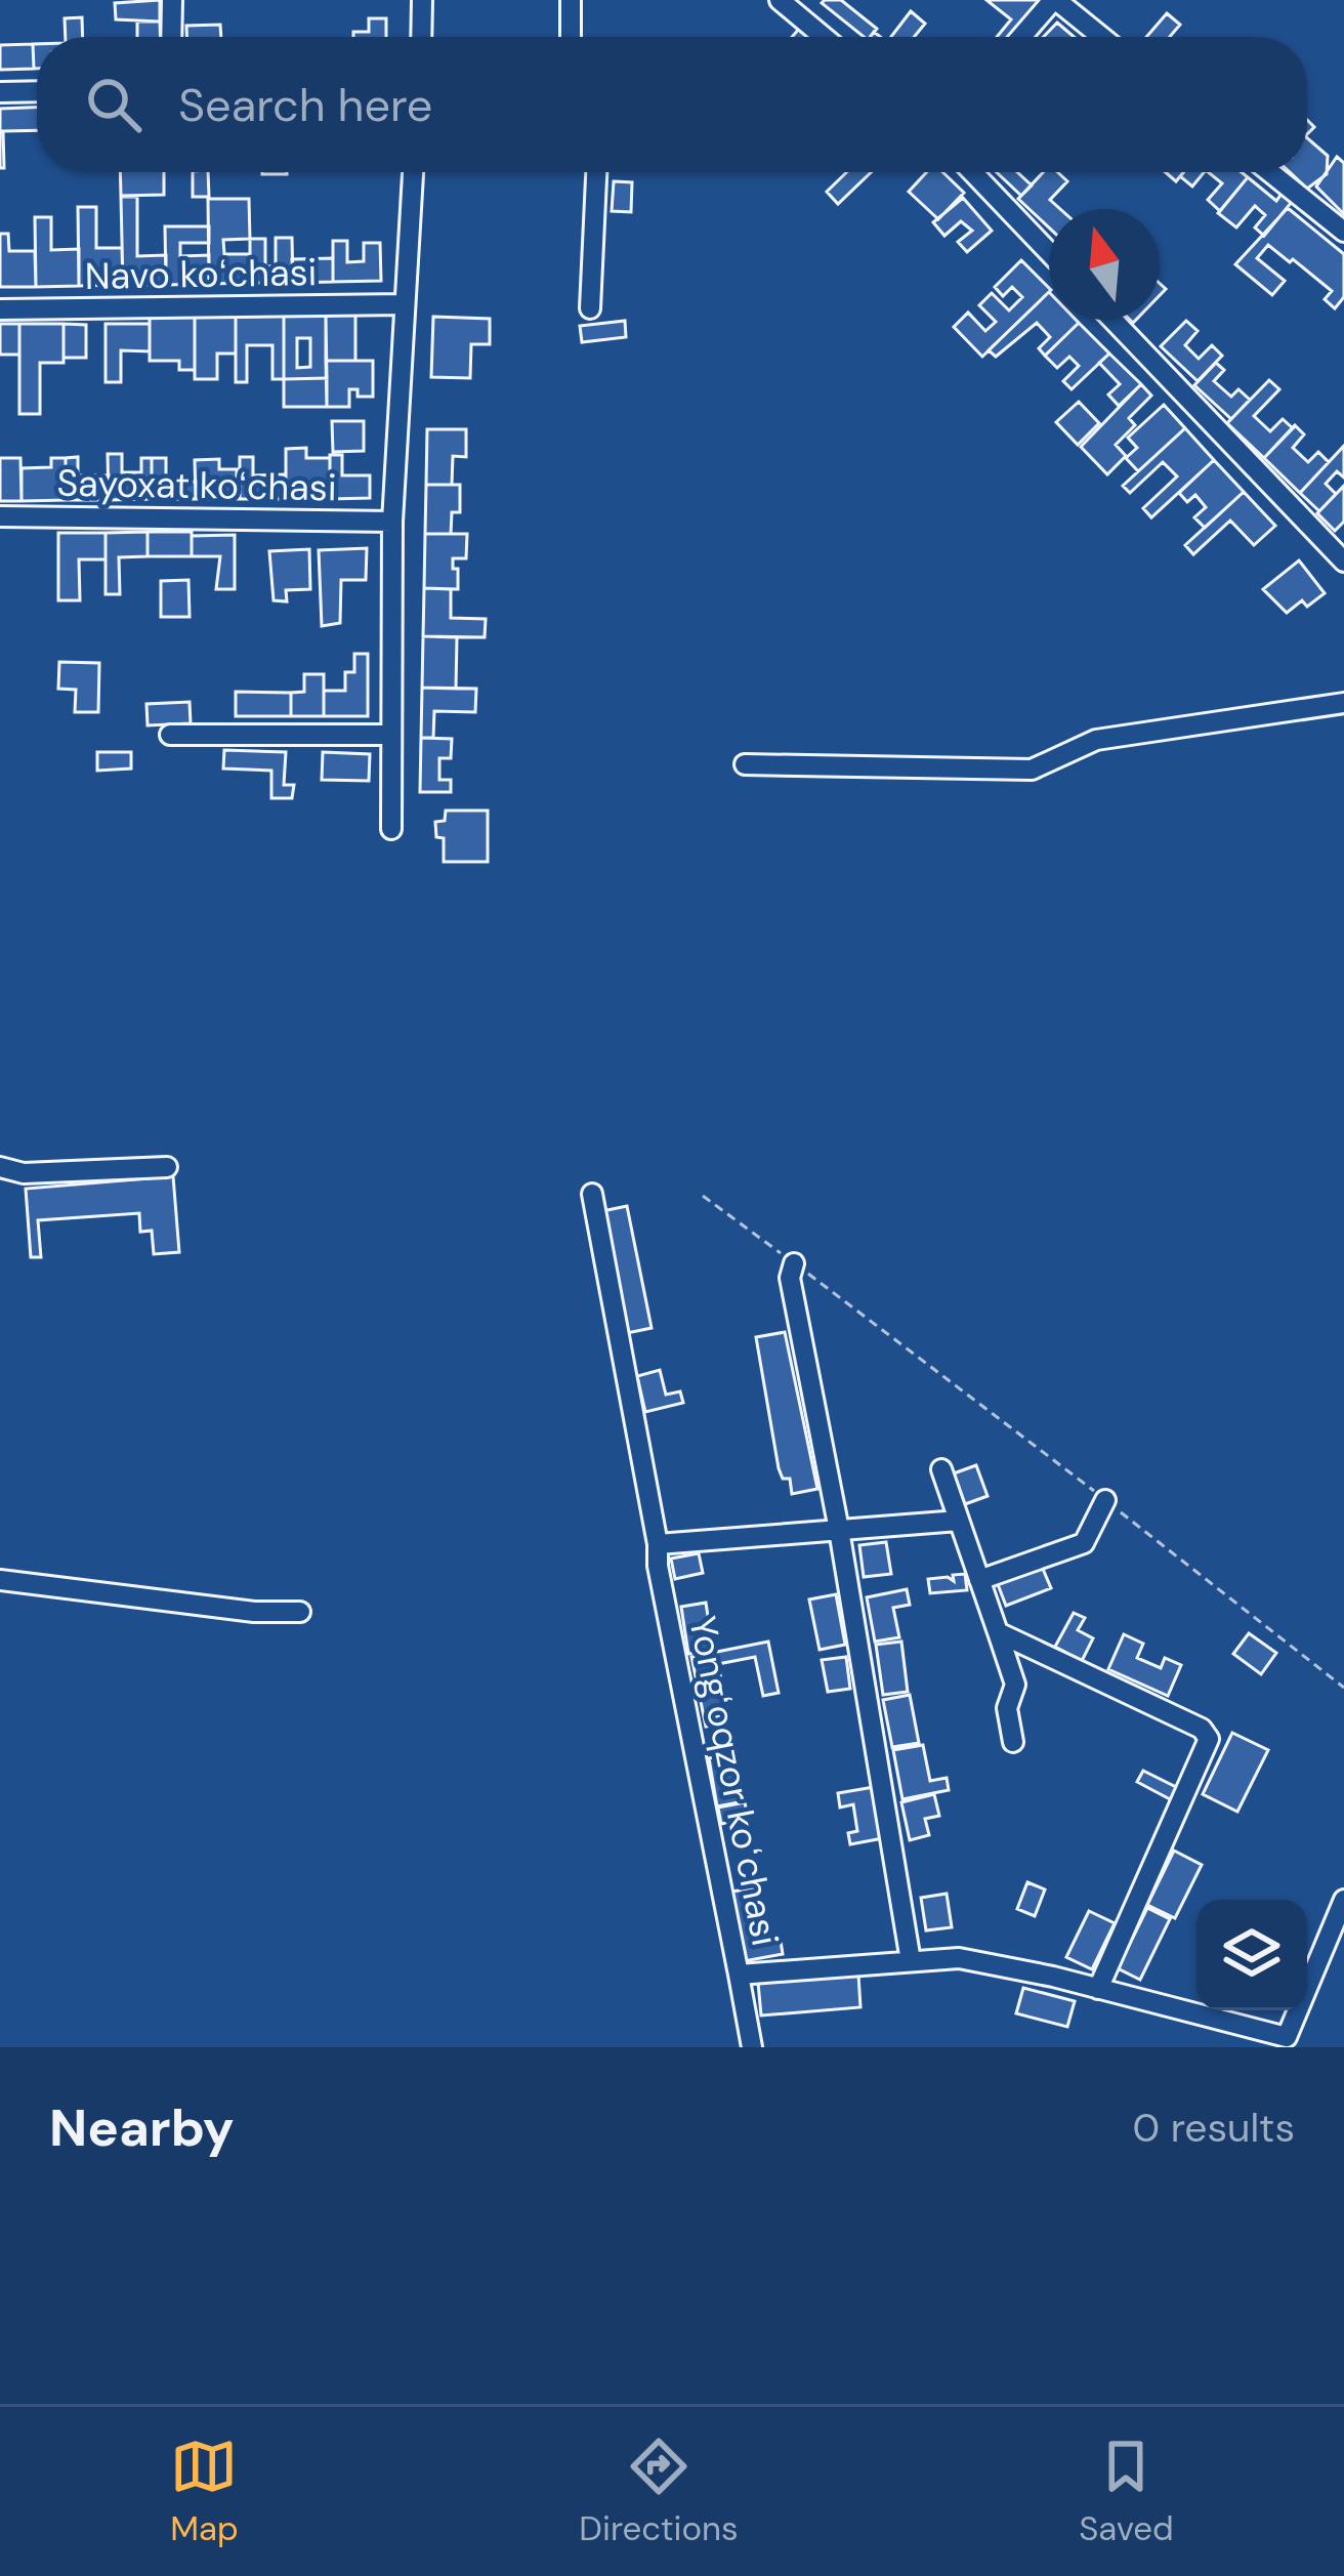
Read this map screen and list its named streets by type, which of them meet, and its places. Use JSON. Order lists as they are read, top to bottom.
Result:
{
  "streets": {
    "street": ["Navo koʻchasi", "Sayoxat koʻchasi", "Yongʻoqzor koʻchasi"]
  },
  "north": "top",
  "page": {
    "search": "Search here",
    "heading": ["Nearby", "0 results"],
    "nav": ["Map", "Directions", "Saved"]
  }
}
